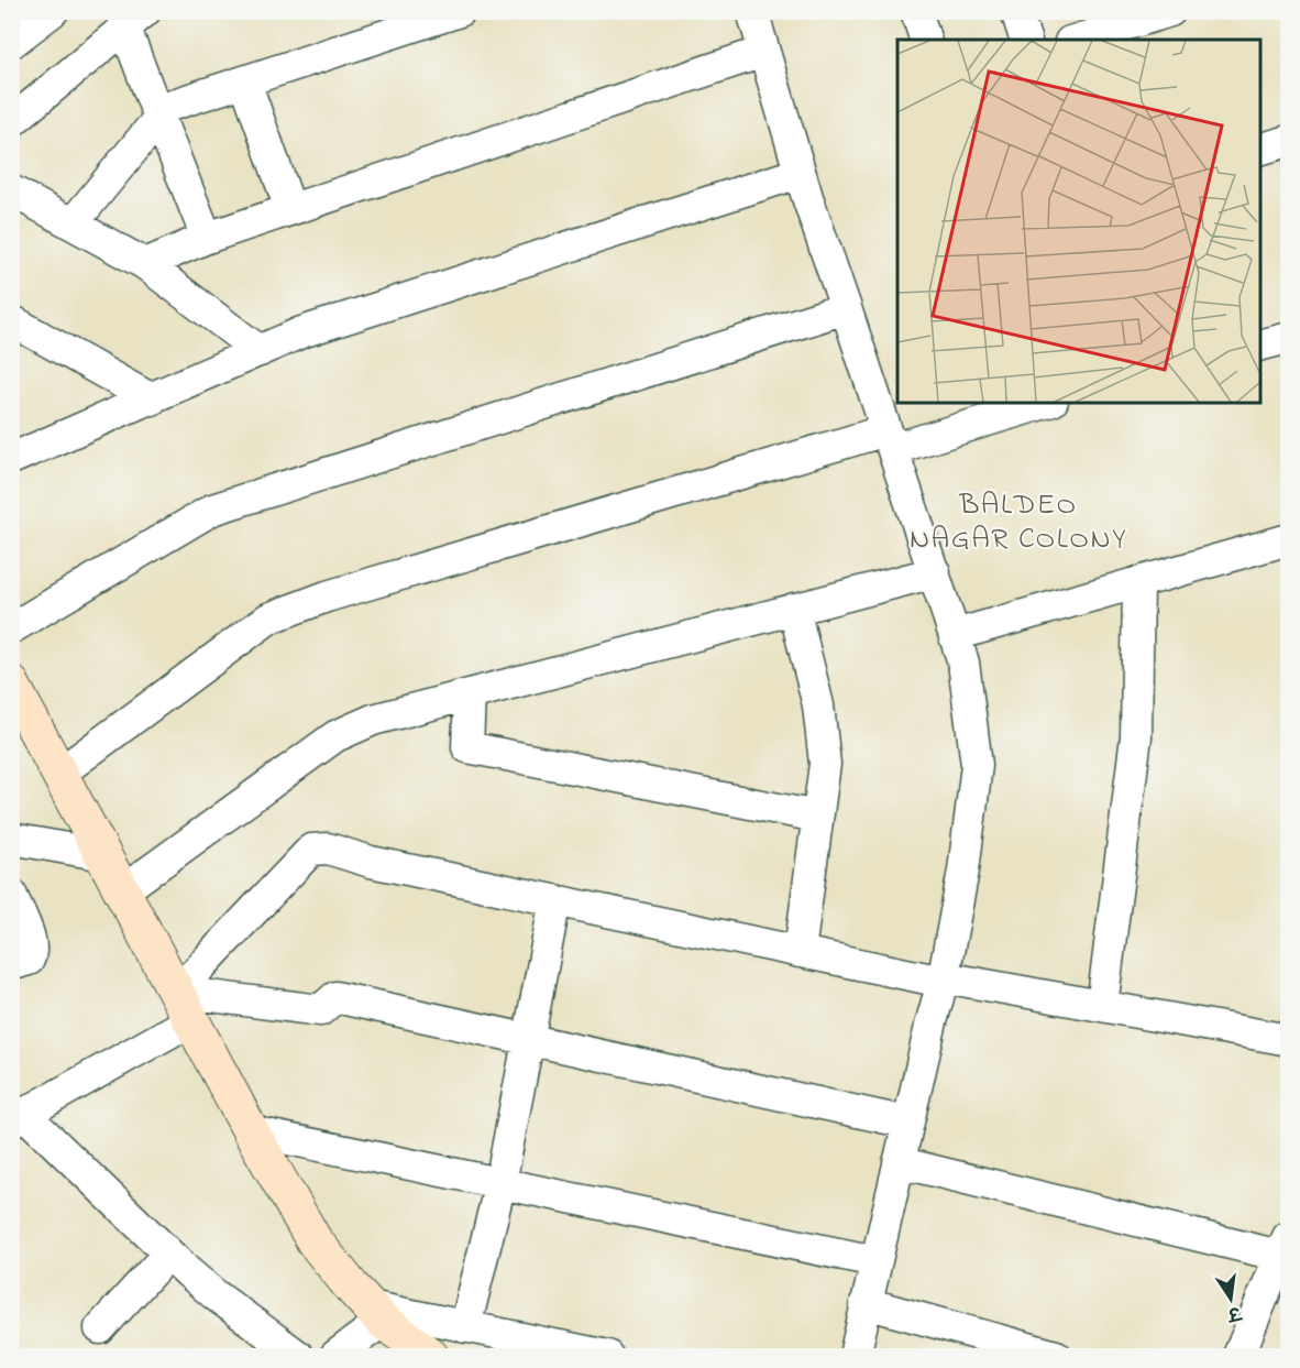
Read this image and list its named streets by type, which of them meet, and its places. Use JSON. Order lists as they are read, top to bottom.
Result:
{
  "districts": ["BALDEO NAGAR COLONY"],
  "north": "bottom"
}
